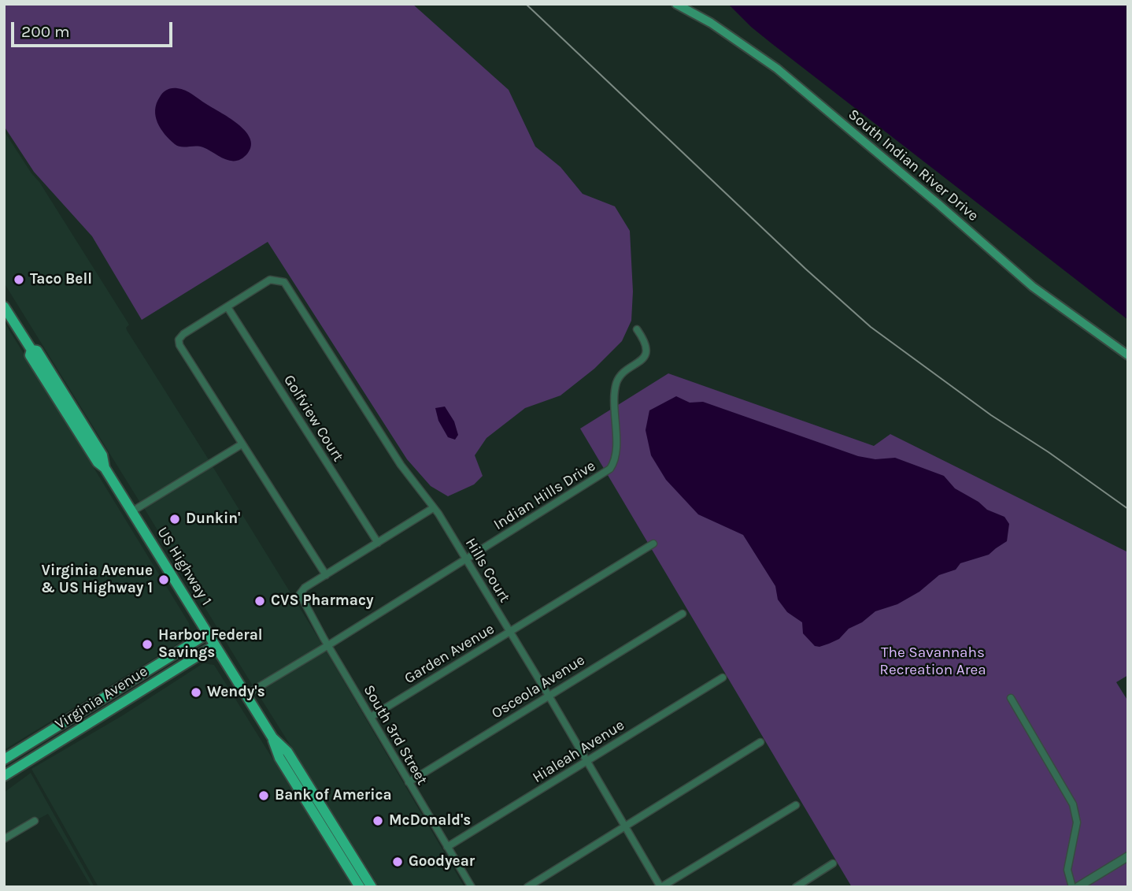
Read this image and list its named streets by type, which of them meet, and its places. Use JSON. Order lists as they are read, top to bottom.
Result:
{
  "streets": {
    "main road": ["South Indian River Drive", "US Highway 1", "Virginia Avenue"],
    "street": [
      "Golfview Court",
      "Indian Hills Drive",
      "Hills Court",
      "Garden Avenue",
      "Osceola Avenue",
      "South 3rd Street",
      "Hialeah Avenue"
    ]
  },
  "crossings": [
    ["Golfview Court", "Hills Court"],
    ["Indian Hills Drive", "US Highway 1"],
    ["Indian Hills Drive", "Hills Court"],
    ["Indian Hills Drive", "South 3rd Street"],
    ["US Highway 1", "Virginia Avenue"],
    ["Hills Court", "Garden Avenue"],
    ["Hills Court", "Osceola Avenue"],
    ["Hills Court", "Hialeah Avenue"],
    ["Garden Avenue", "South 3rd Street"],
    ["Osceola Avenue", "South 3rd Street"],
    ["South 3rd Street", "Hialeah Avenue"]
  ],
  "parks": ["The Savannahs Recreation Area"],
  "places": [
    "Taco Bell",
    "Dunkin'",
    "Virginia Avenue & US Highway 1",
    "CVS Pharmacy",
    "Harbor Federal Savings",
    "Wendy's",
    "Bank of America",
    "McDonald's",
    "Goodyear"
  ],
  "scale_bar": "200 m"
}
